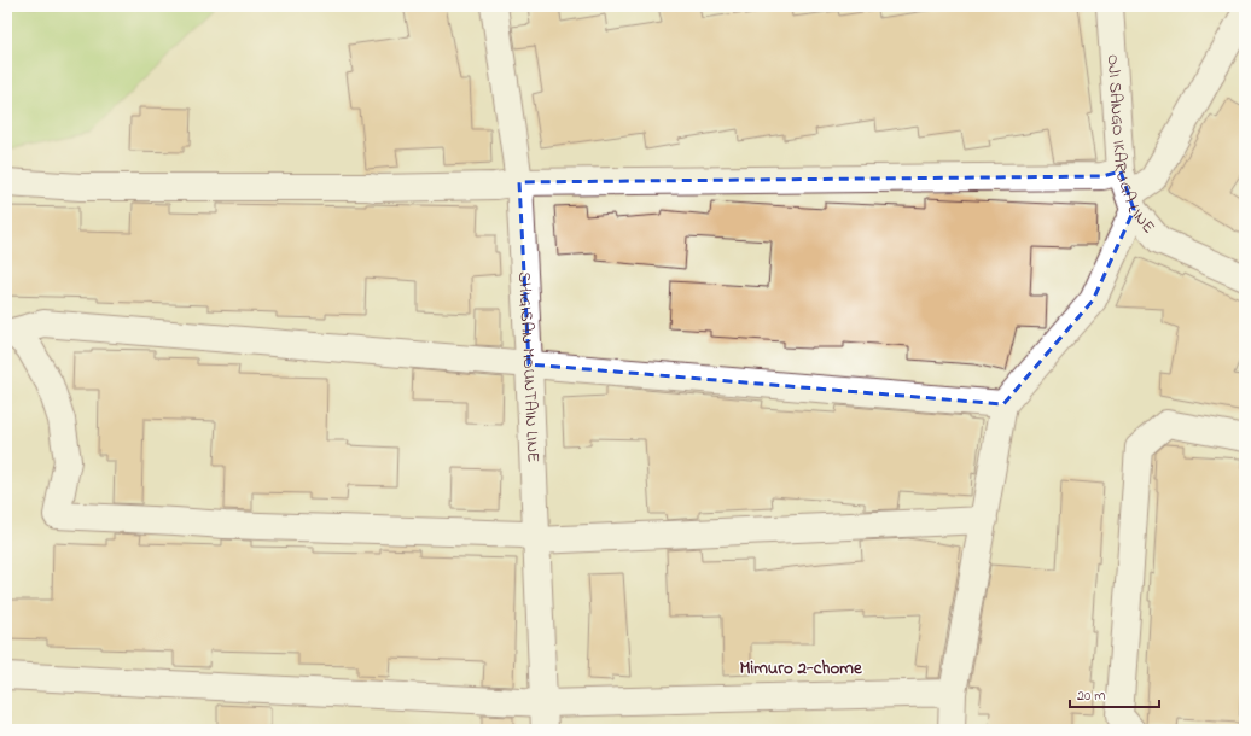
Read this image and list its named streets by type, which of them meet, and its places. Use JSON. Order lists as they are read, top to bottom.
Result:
{
  "streets": {
    "street": ["OJI SANGO IKARUGA LINE", "SHIGISAN MOUNTAIN LINE"]
  },
  "districts": ["Mimuro 2-chome"],
  "scale_bar": "20 m"
}
